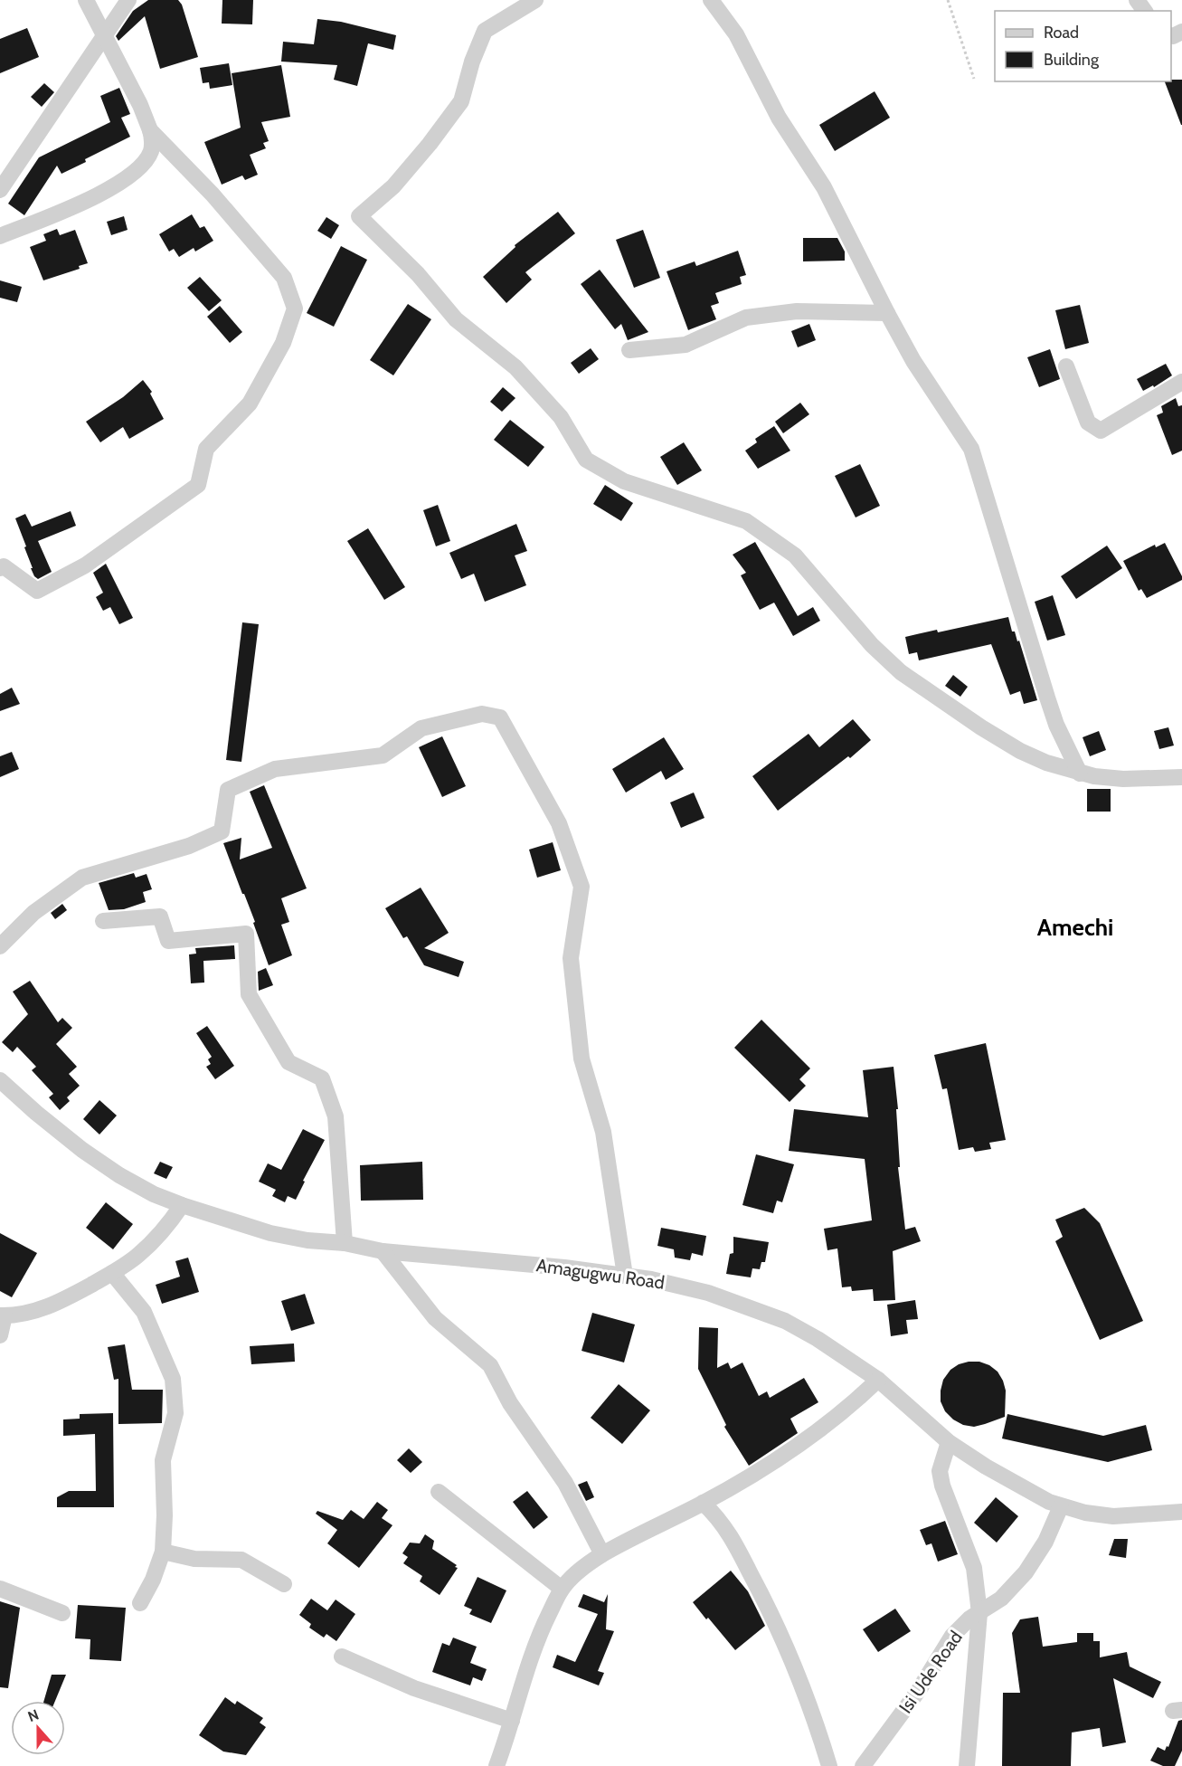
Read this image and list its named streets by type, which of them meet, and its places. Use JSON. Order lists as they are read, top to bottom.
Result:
{
  "streets": {
    "street": ["Amagugwu Road", "Isi Ude Road"]
  },
  "crossings": [
    ["Amagugwu Road", "Isi Ude Road"]
  ],
  "districts": ["Amechi"],
  "legend": ["Road", "Building"],
  "north": "top"
}
